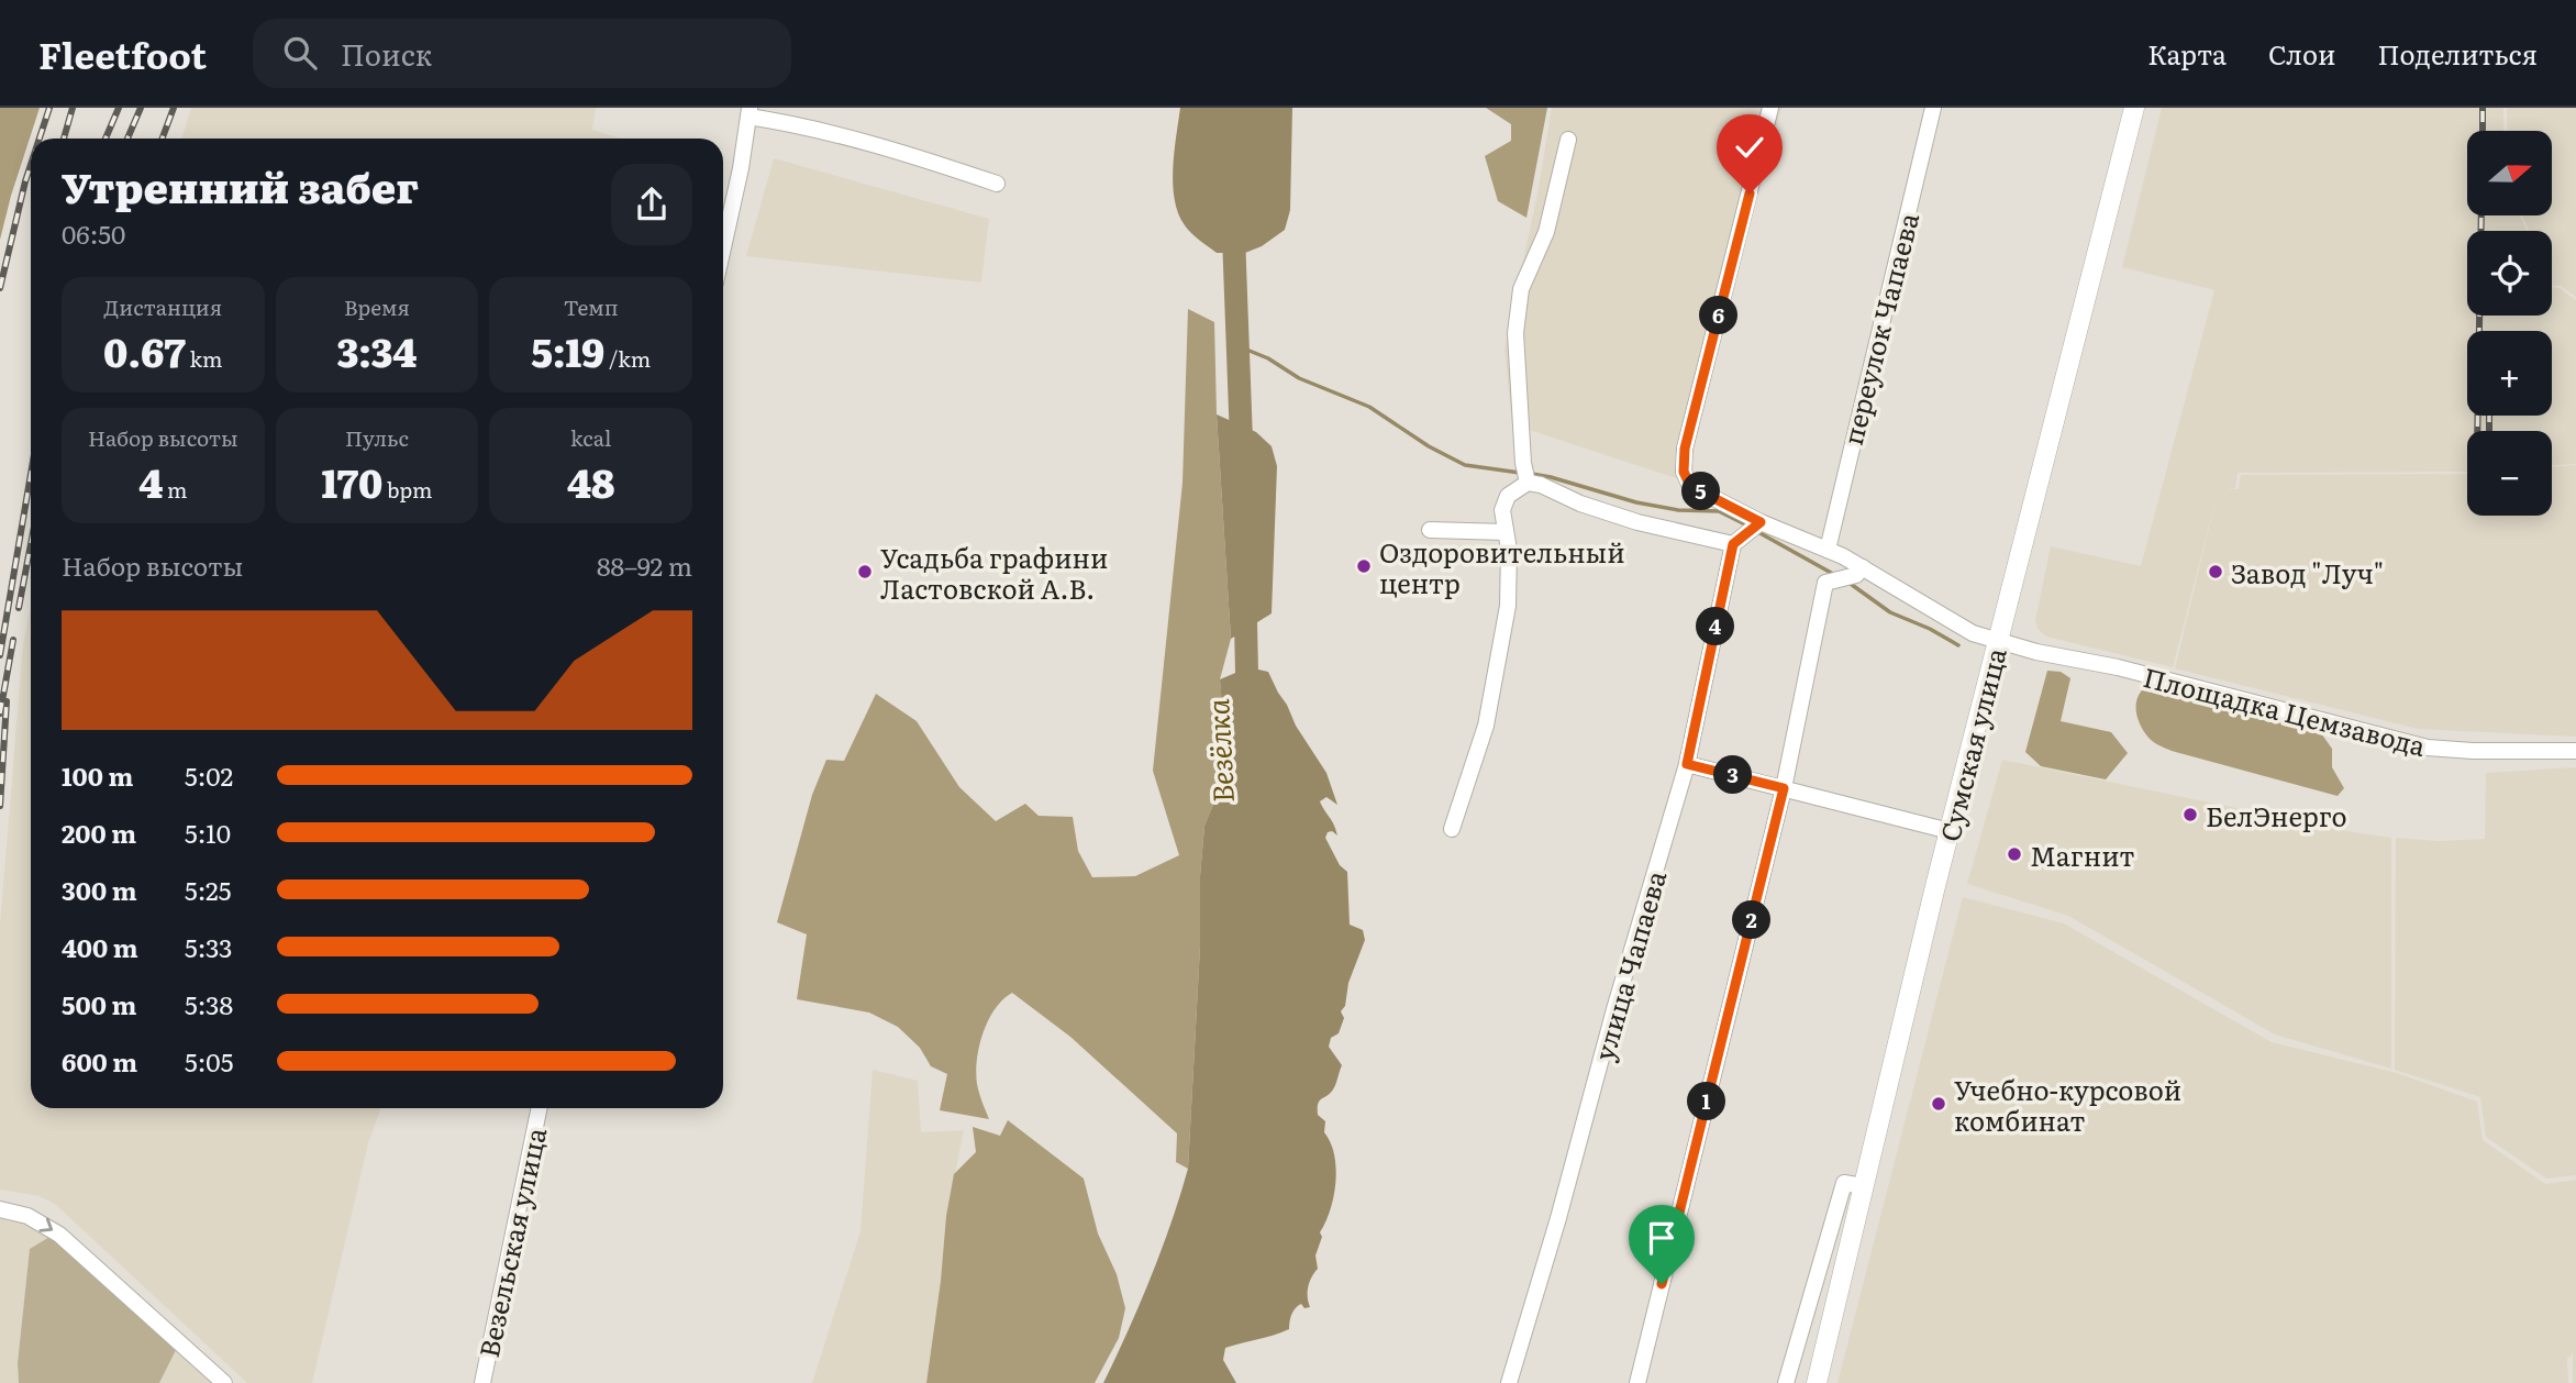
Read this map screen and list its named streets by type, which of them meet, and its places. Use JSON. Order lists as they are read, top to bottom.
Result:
{
  "streets": {
    "main road": ["Сумская улица"],
    "street": [
      "переулок Чапаева",
      "Площадка Цемзавода",
      "улица Чапаева",
      "Везельская улица"
    ]
  },
  "crossings": [
    ["переулок Чапаева", "Площадка Цемзавода"],
    ["Площадка Цемзавода", "Сумская улица"]
  ],
  "water": ["Везёлка"],
  "places": [
    "Оздоровительный центр",
    "Усадьба графини Ластовской А.В.",
    "Завод \"Луч\"",
    "БелЭнерго",
    "Магнит",
    "Учебно-курсовой комбинат"
  ],
  "north": "right",
  "page": {
    "header": "Fleetfoot",
    "search": "Поиск",
    "nav": ["Карта", "Слои", "Поделиться"],
    "map_buttons": ["+", "−"],
    "heading": ["Утренний забег", "06:50"],
    "stats": [
      ["Дистанция", "0.67 km"],
      ["Время", "3:34"],
      ["Темп", "5:19 /km"],
      ["Набор высоты", "4 m"],
      ["Пульс", "170 bpm"],
      ["kcal", "48"]
    ],
    "pins": [
      "6",
      "5",
      "4",
      "3",
      "2",
      "1"
    ],
    "chart": ["Набор высоты", "88–92 m"],
    "list": [
      {
        "name": "100 m",
        "note": "5:02"
      },
      {
        "name": "200 m",
        "note": "5:10"
      },
      {
        "name": "300 m",
        "note": "5:25"
      },
      {
        "name": "400 m",
        "note": "5:33"
      },
      {
        "name": "500 m",
        "note": "5:38"
      },
      {
        "name": "600 m",
        "note": "5:05"
      }
    ]
  }
}
